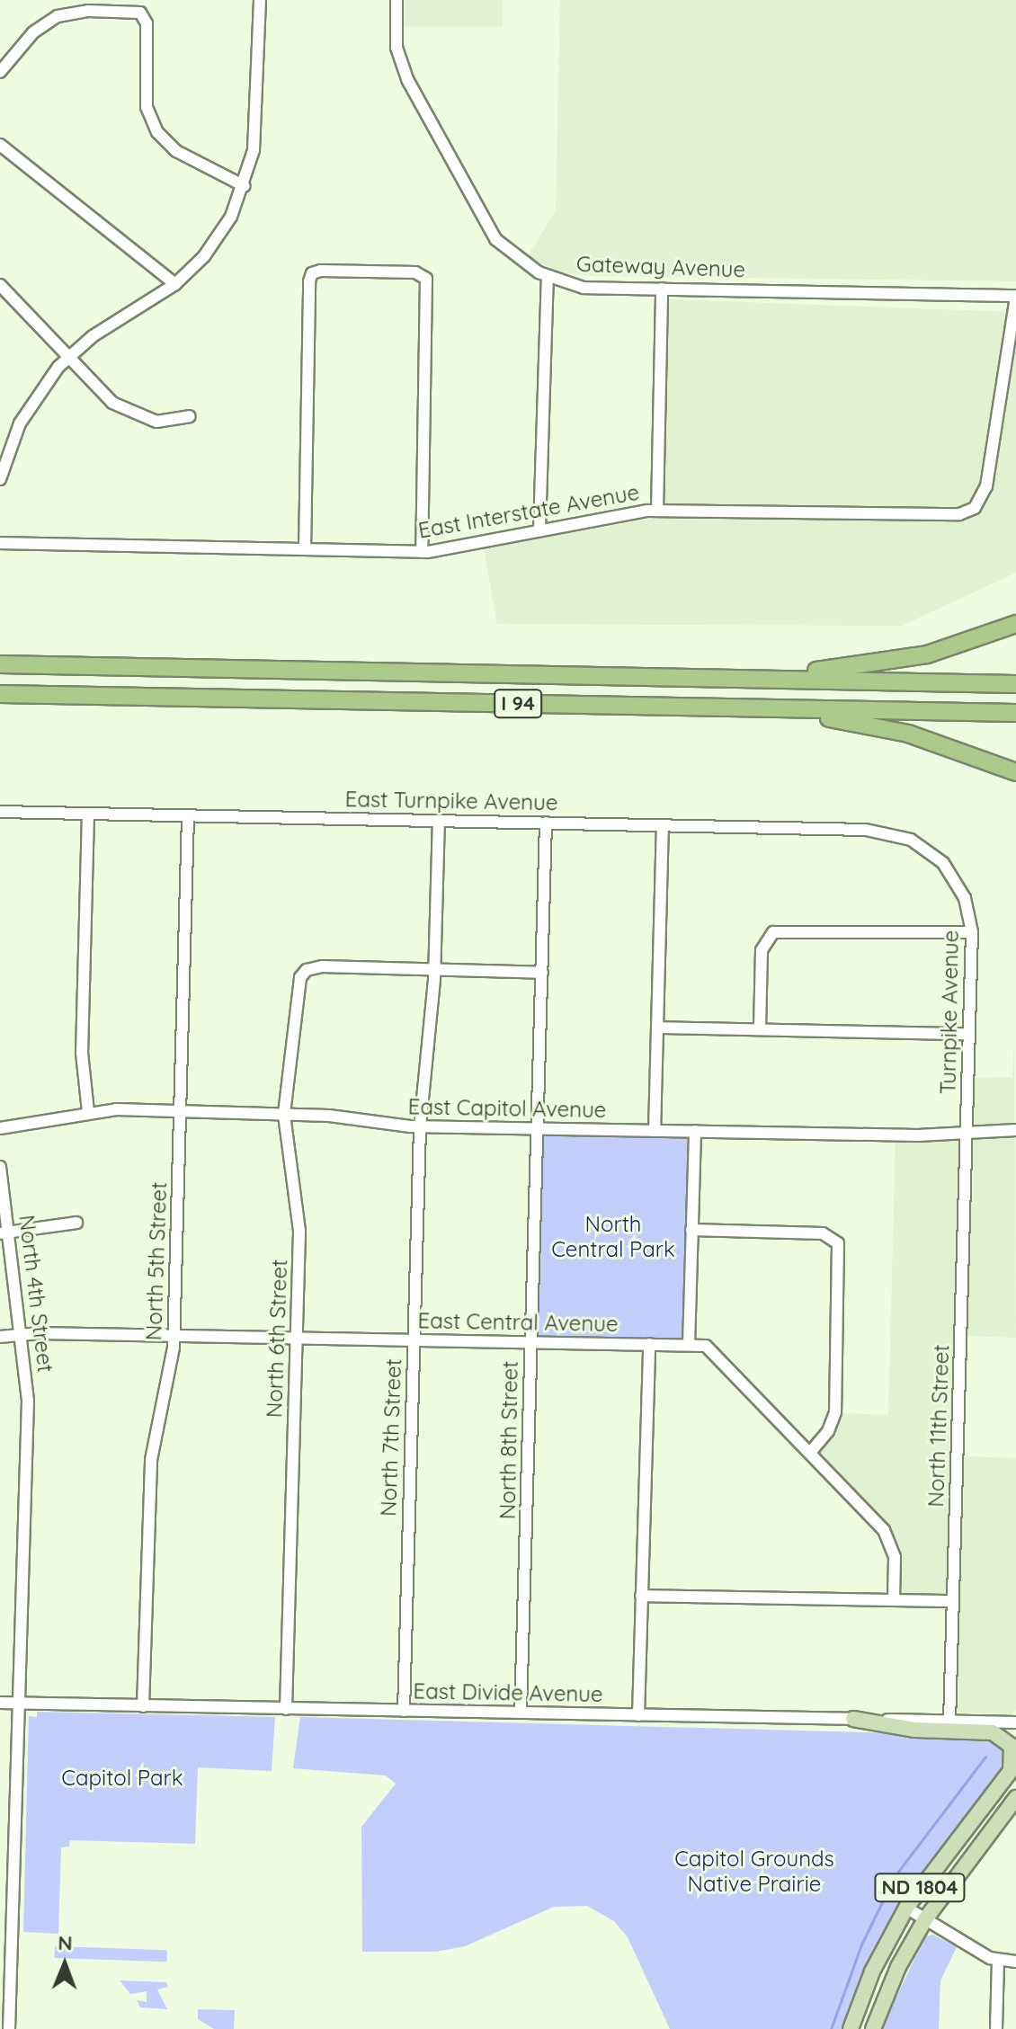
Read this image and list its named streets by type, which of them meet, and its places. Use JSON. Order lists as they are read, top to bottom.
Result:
{
  "streets": {
    "highway": ["I 94"],
    "main road": ["ND 1804"],
    "street": [
      "Gateway Avenue",
      "East Interstate Avenue",
      "East Turnpike Avenue",
      "Turnpike Avenue",
      "East Capitol Avenue",
      "North 5th Street",
      "North 4th Street",
      "East Central Avenue",
      "North 6th Street",
      "North 11th Street",
      "North 7th Street",
      "North 8th Street",
      "East Divide Avenue"
    ]
  },
  "crossings": [
    ["Gateway Avenue", "East Interstate Avenue"],
    ["East Turnpike Avenue", "Turnpike Avenue"],
    ["East Turnpike Avenue", "North 5th Street"],
    ["East Turnpike Avenue", "North 7th Street"],
    ["East Turnpike Avenue", "North 8th Street"],
    ["Turnpike Avenue", "East Capitol Avenue"],
    ["Turnpike Avenue", "North 11th Street"],
    ["East Capitol Avenue", "North 5th Street"],
    ["East Capitol Avenue", "North 6th Street"],
    ["East Capitol Avenue", "North 11th Street"],
    ["East Capitol Avenue", "North 7th Street"],
    ["East Capitol Avenue", "North 8th Street"],
    ["North 5th Street", "East Central Avenue"],
    ["North 5th Street", "East Divide Avenue"],
    ["North 4th Street", "East Central Avenue"],
    ["North 4th Street", "East Divide Avenue"],
    ["East Central Avenue", "North 6th Street"],
    ["East Central Avenue", "North 7th Street"],
    ["East Central Avenue", "North 8th Street"],
    ["North 6th Street", "North 7th Street"],
    ["North 6th Street", "East Divide Avenue"],
    ["North 11th Street", "East Divide Avenue"],
    ["North 7th Street", "East Divide Avenue"],
    ["North 8th Street", "East Divide Avenue"]
  ],
  "parks": ["North Central Park", "Capitol Park", "Capitol Grounds Native Prairie"],
  "north": "top"
}
